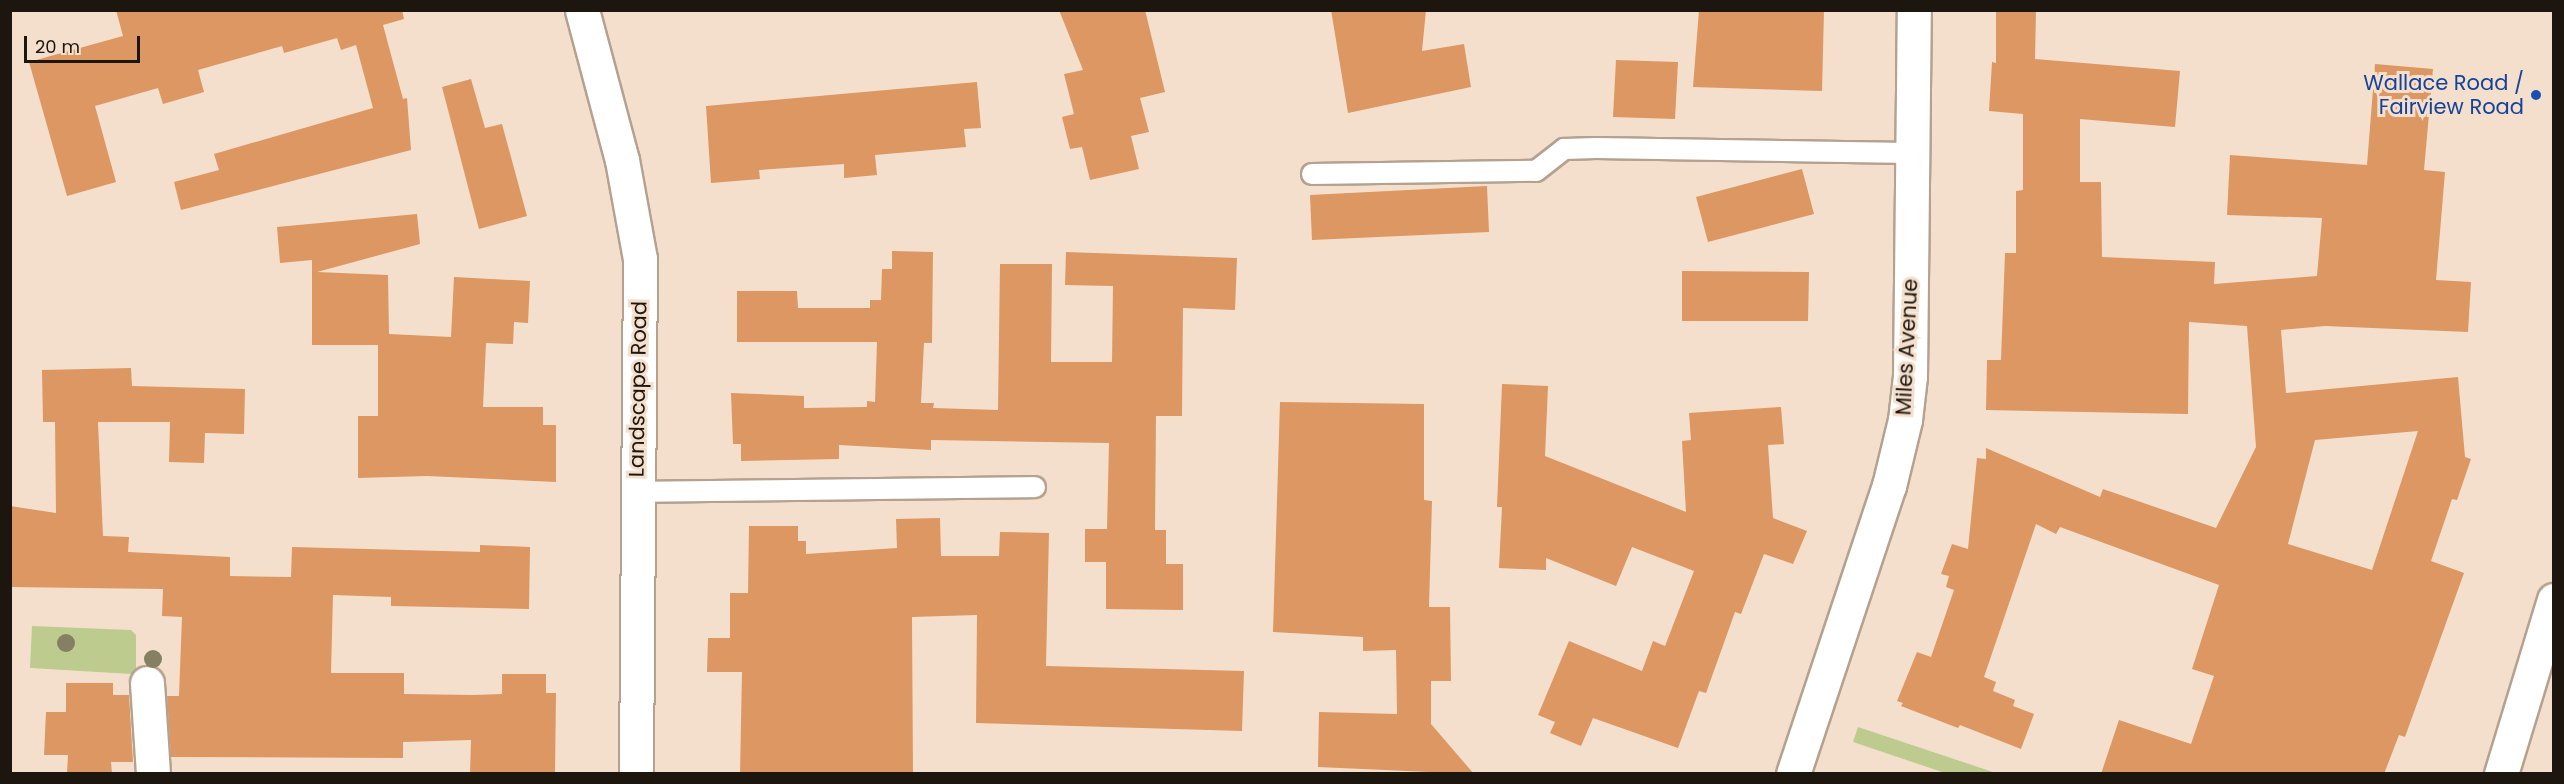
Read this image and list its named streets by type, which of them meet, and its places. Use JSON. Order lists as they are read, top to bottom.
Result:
{
  "streets": {
    "street": ["Miles Avenue", "Landscape Road"]
  },
  "places": ["Wallace Road / Fairview Road"],
  "scale_bar": "20 m"
}
